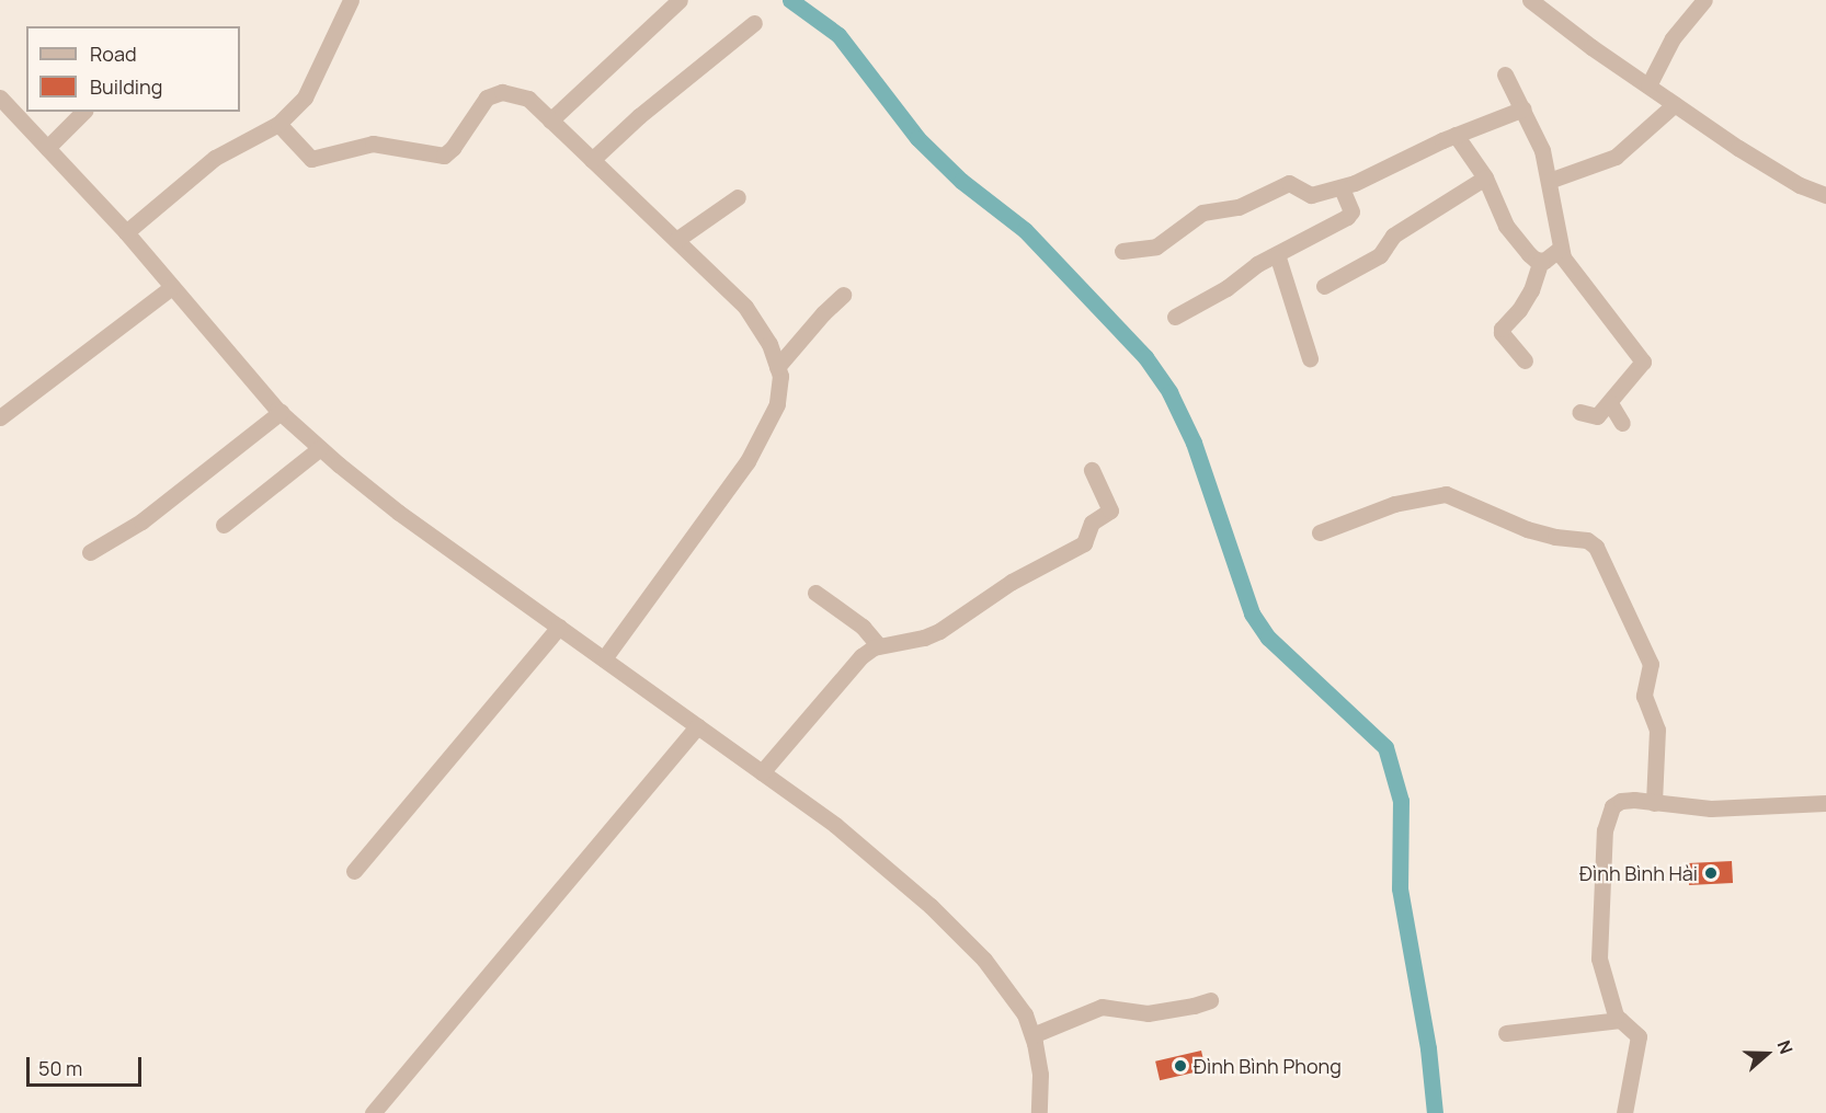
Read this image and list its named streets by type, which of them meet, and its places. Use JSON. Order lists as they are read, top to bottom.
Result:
{
  "places": ["Đình Bình Hài", "Đình Bình Phong"],
  "legend": ["Road", "Building"],
  "scale_bar": "50 m",
  "north": "right"
}
